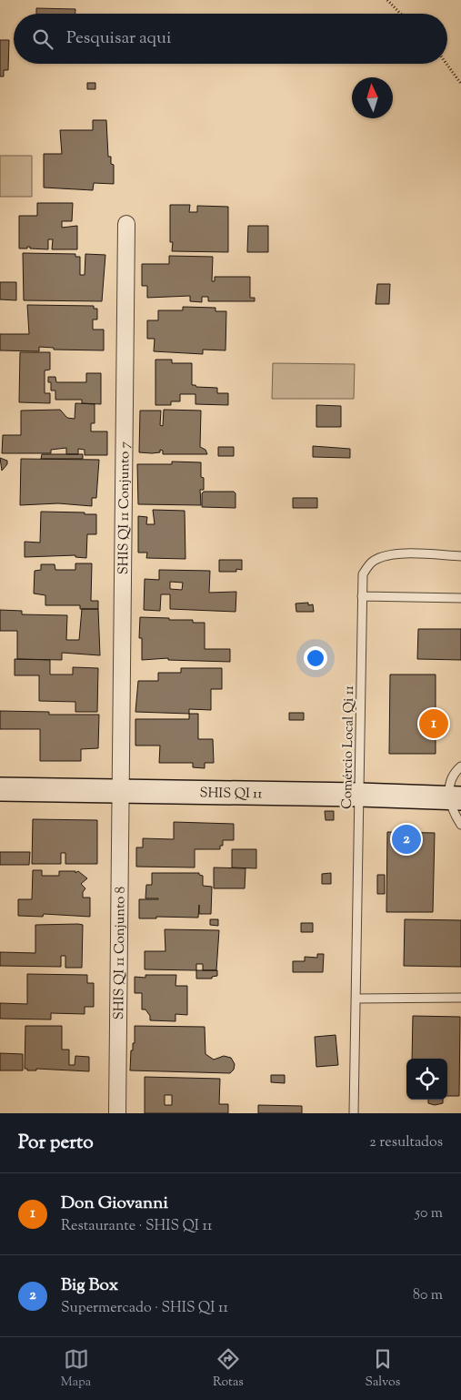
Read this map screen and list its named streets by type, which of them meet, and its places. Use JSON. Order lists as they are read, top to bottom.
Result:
{
  "streets": {
    "street": ["SHIS QI 11 Conjunto 7", "SHIS QI 11", "SHIS QI 11 Conjunto 8"],
    "lane": ["Comércio Local Qi 11"]
  },
  "crossings": [
    ["SHIS QI 11 Conjunto 7", "SHIS QI 11"],
    ["SHIS QI 11 Conjunto 7", "SHIS QI 11 Conjunto 8"],
    ["Comércio Local Qi 11", "SHIS QI 11"],
    ["SHIS QI 11", "SHIS QI 11 Conjunto 8"]
  ],
  "north": "top",
  "page": {
    "search": "Pesquisar aqui",
    "pins": ["1", "2"],
    "heading": ["Por perto", "2 resultados"],
    "list": [
      {
        "mark": "1",
        "name": "Don Giovanni",
        "note": "Restaurante · SHIS QI 11",
        "value": "50 m"
      },
      {
        "mark": "2",
        "name": "Big Box",
        "note": "Supermercado · SHIS QI 11",
        "value": "80 m"
      }
    ],
    "nav": ["Mapa", "Rotas", "Salvos"]
  }
}
